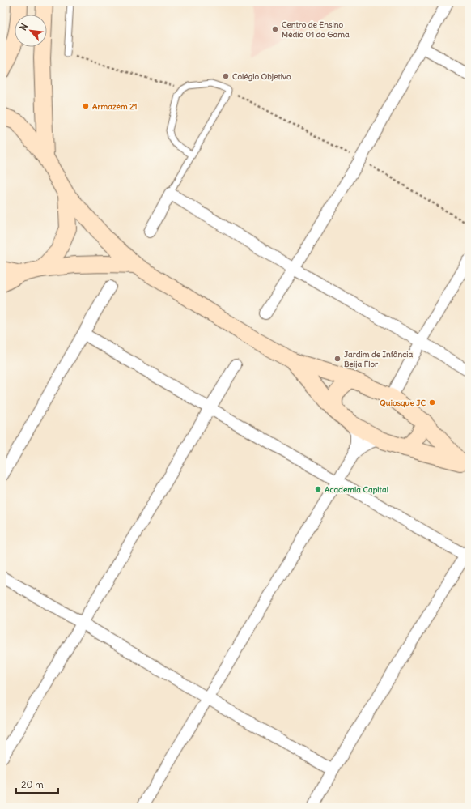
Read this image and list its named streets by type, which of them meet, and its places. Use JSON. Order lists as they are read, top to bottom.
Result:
{
  "places": [
    "Centro de Ensino Médio 01 do Gama",
    "Colégio Objetivo",
    "Armazém 21",
    "Jardim de Infância Beija Flor",
    "Quiosque JC",
    "Academia Capital"
  ],
  "scale_bar": "20 m",
  "north": "top left"
}
